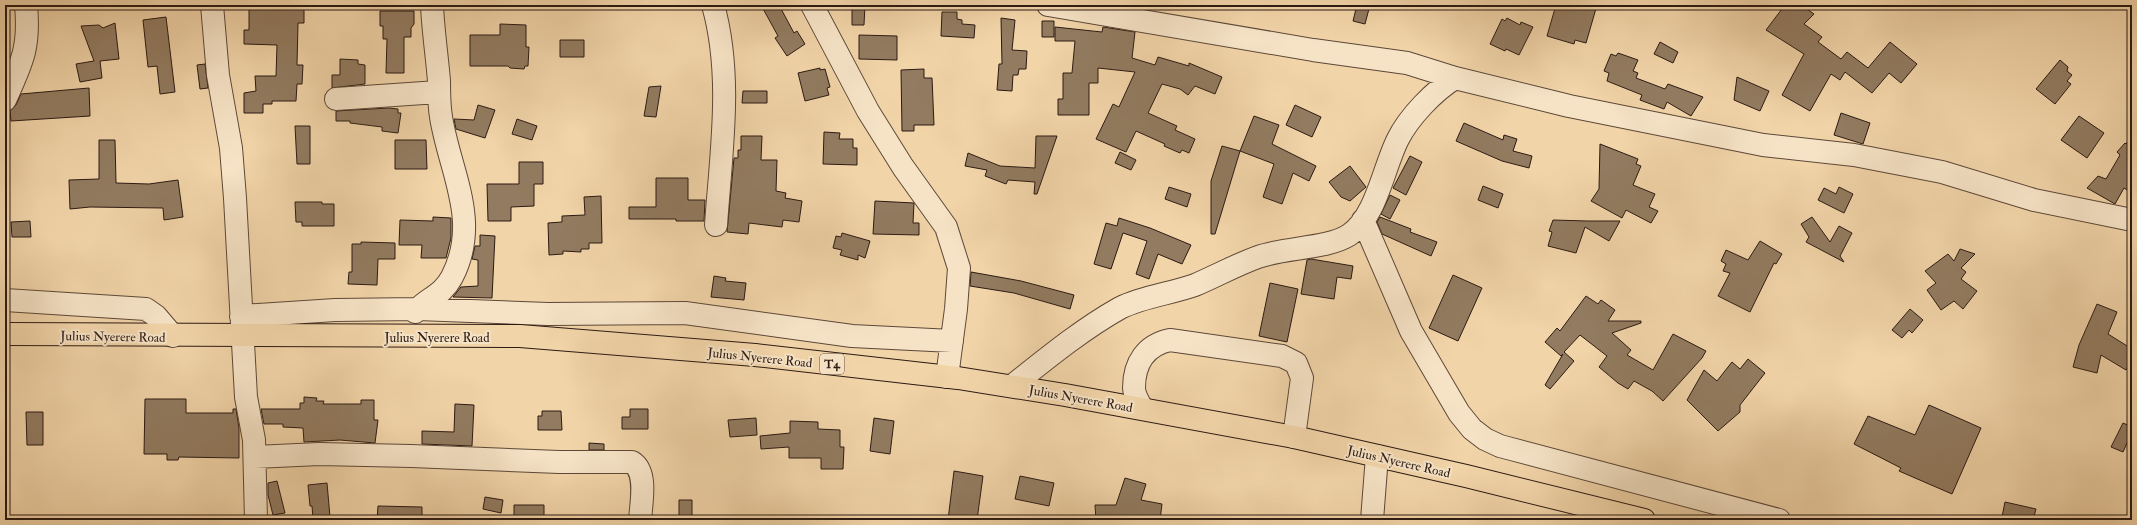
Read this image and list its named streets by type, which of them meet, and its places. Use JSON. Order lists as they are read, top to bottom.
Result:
{
  "streets": {
    "highway": ["Julius Nyerere Road", "T4"]
  }
}
